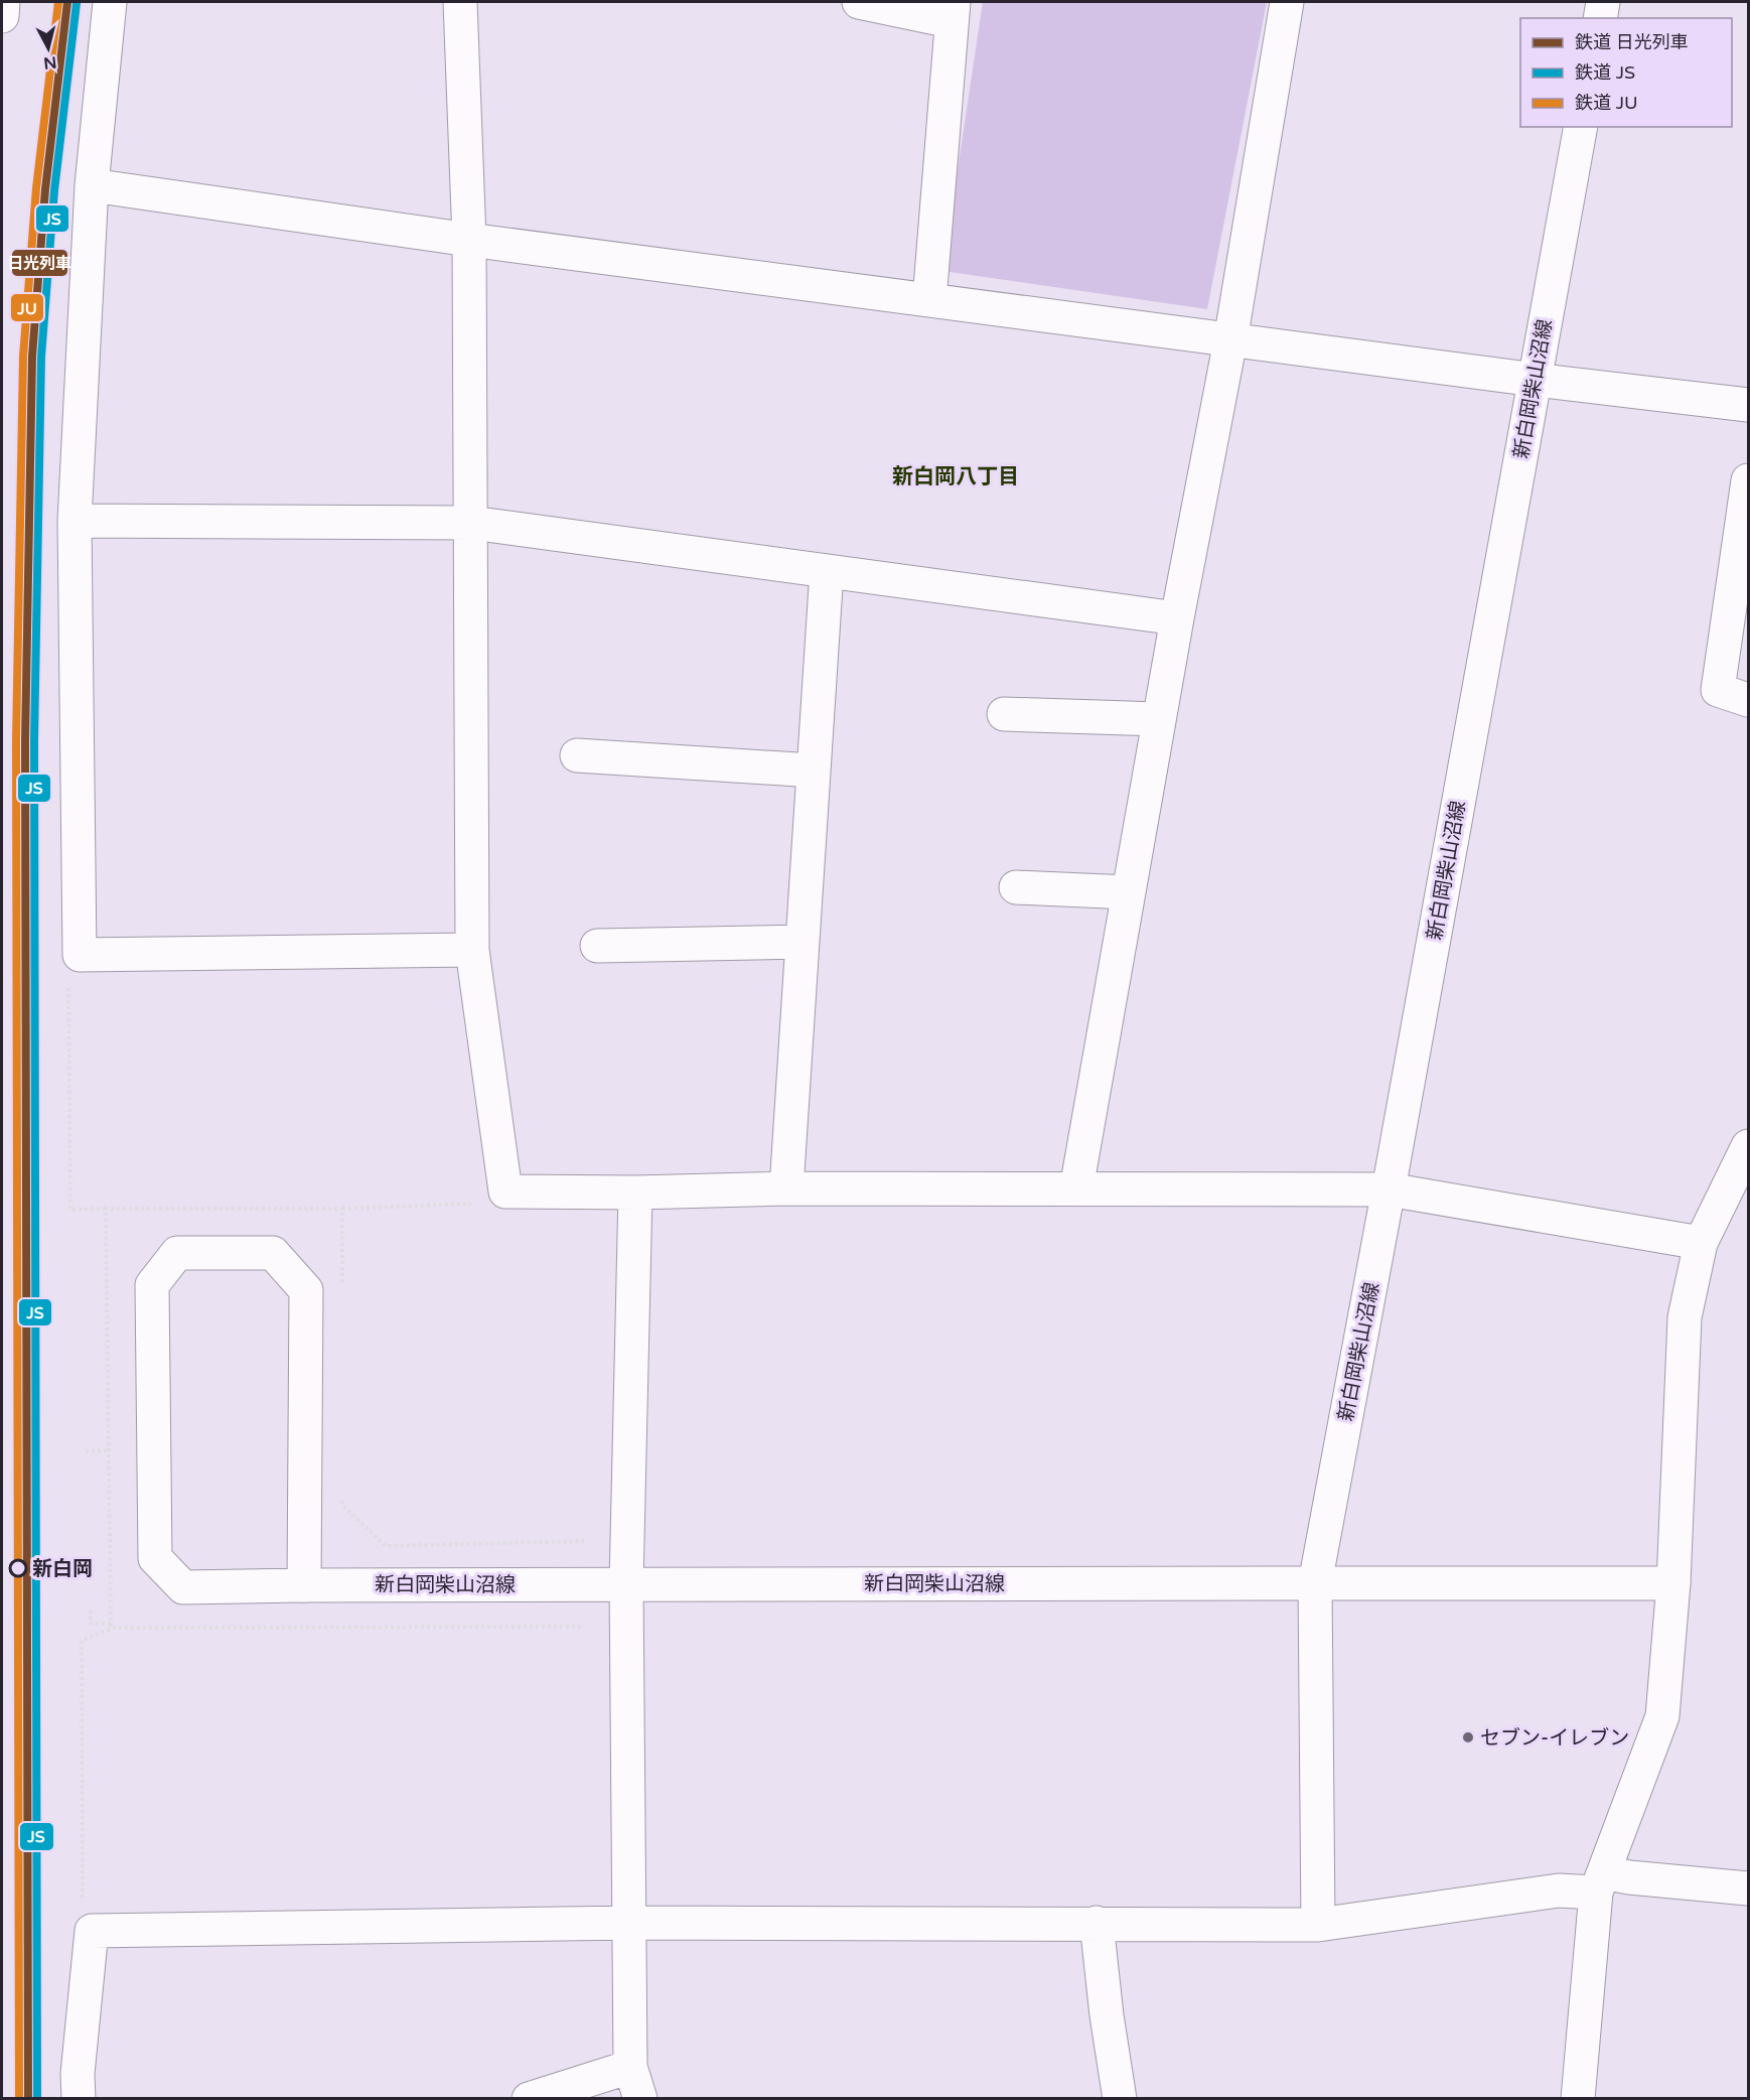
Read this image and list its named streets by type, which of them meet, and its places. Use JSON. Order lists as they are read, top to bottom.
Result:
{
  "streets": {
    "street": ["新白岡柴山沼線"]
  },
  "districts": ["新白岡八丁目"],
  "places": ["新白岡", "セブン-イレブン"],
  "lines": ["rail line 日光列車", "rail line JU", "rail line JS"],
  "legend": ["鉄道 日光列車", "鉄道 JS", "鉄道 JU"],
  "north": "bottom"
}
